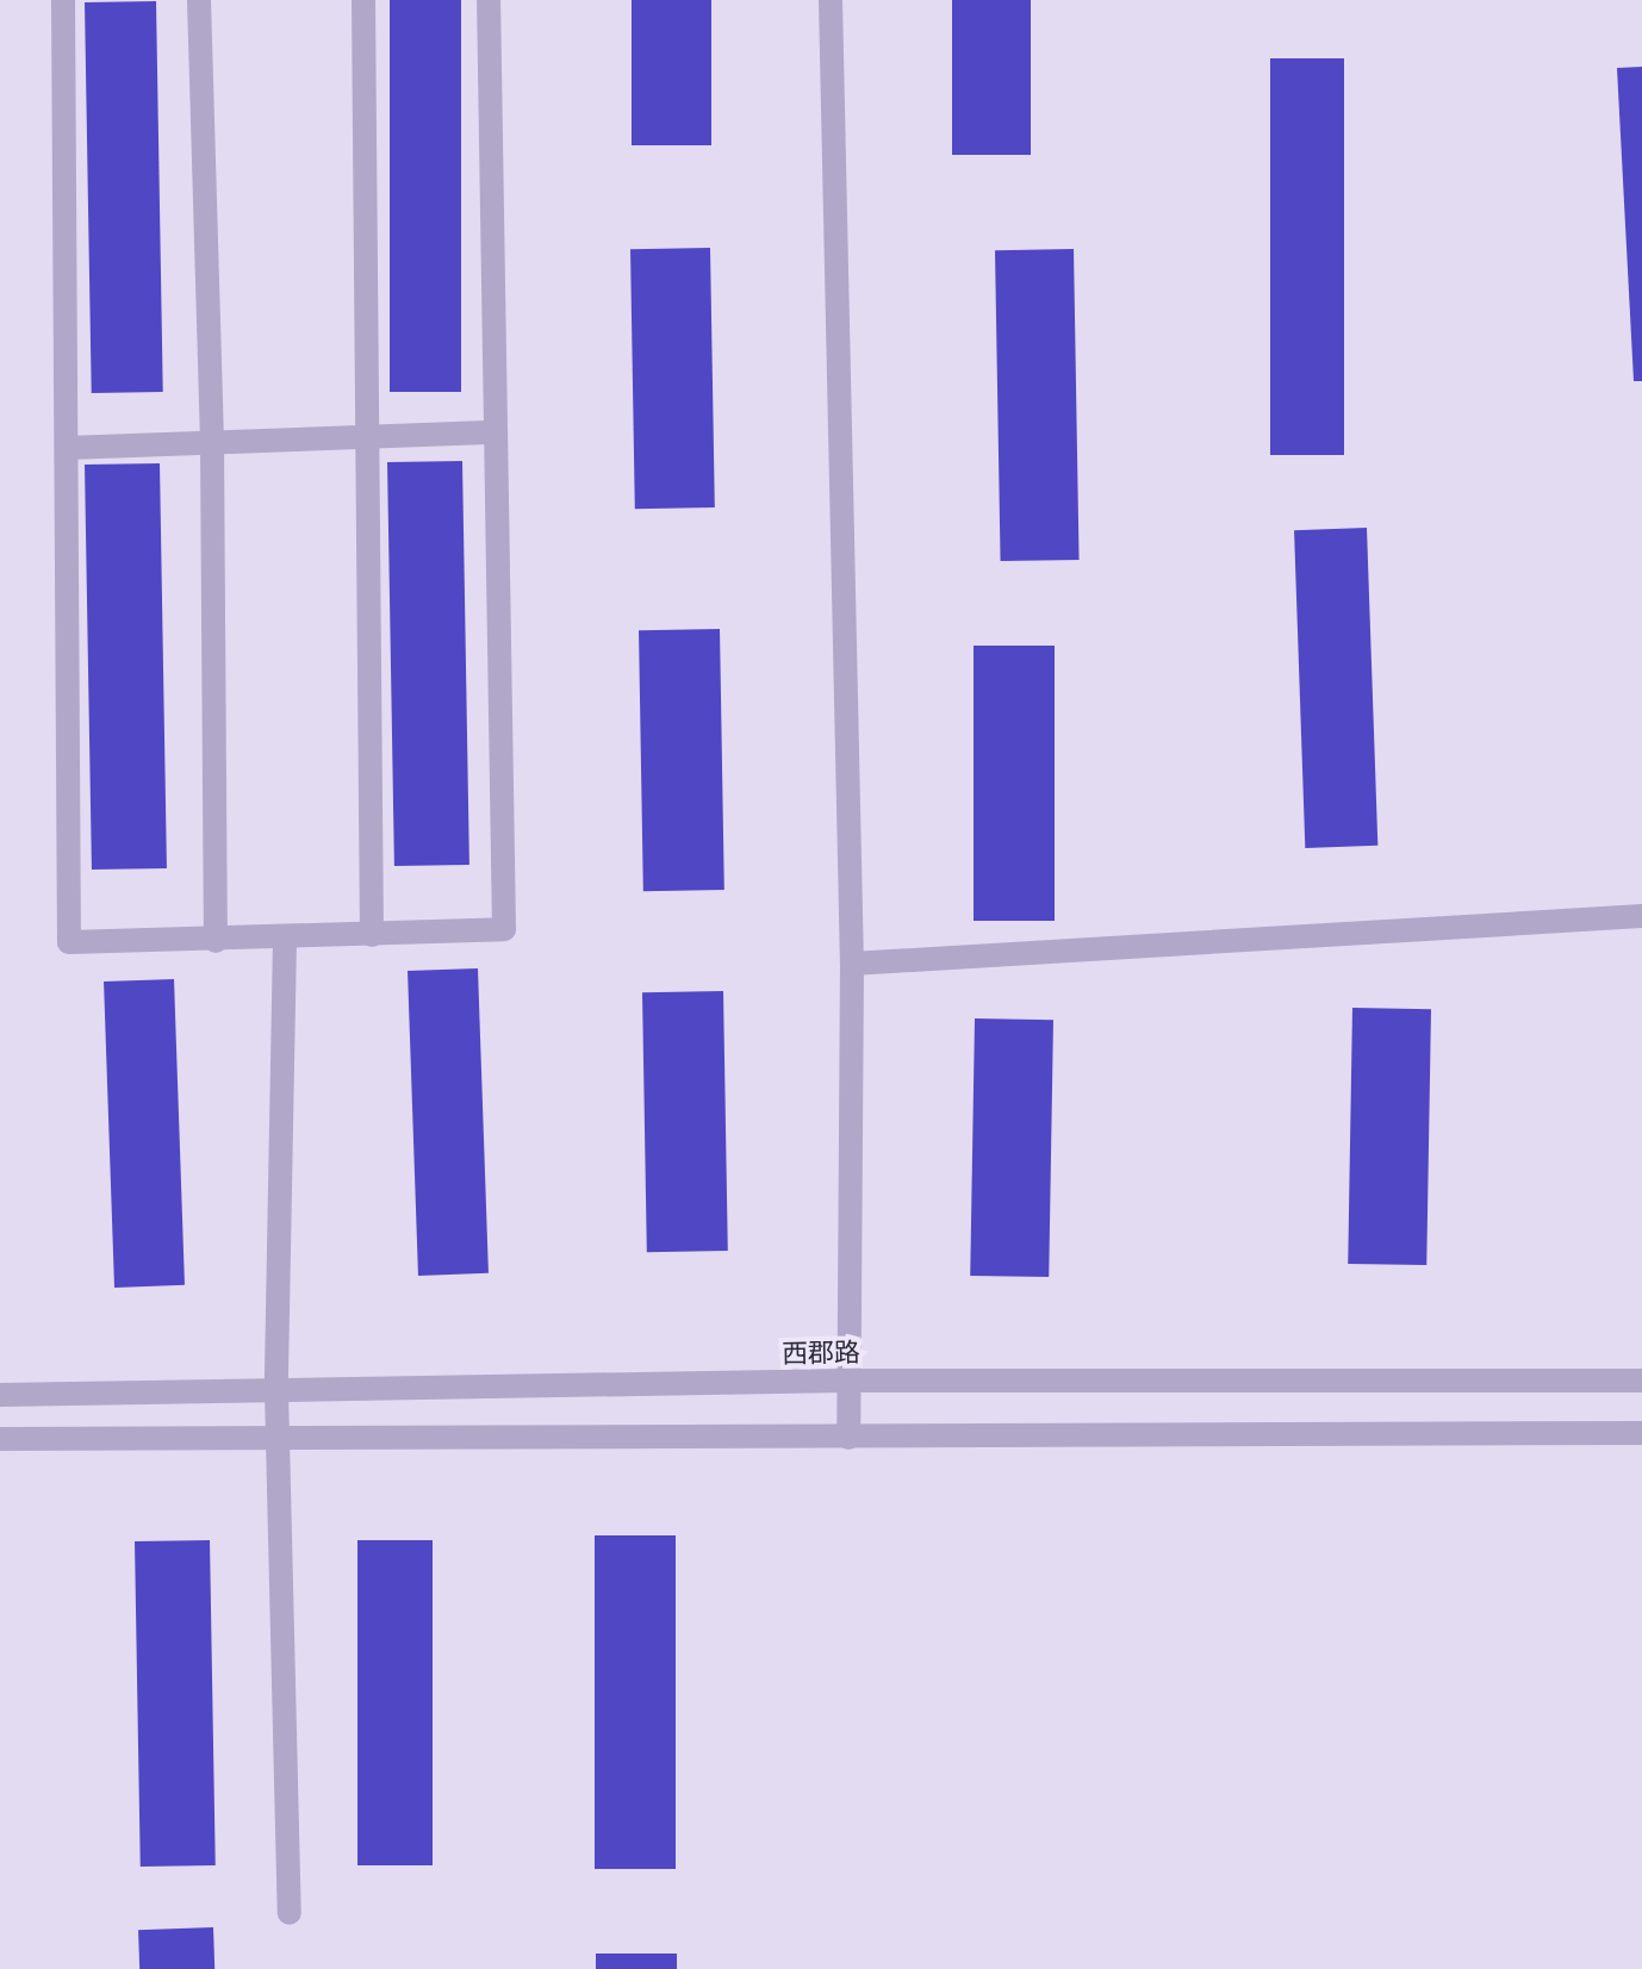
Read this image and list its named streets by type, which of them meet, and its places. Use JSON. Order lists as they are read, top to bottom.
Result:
{
  "streets": {
    "street": ["西郡路"]
  }
}
